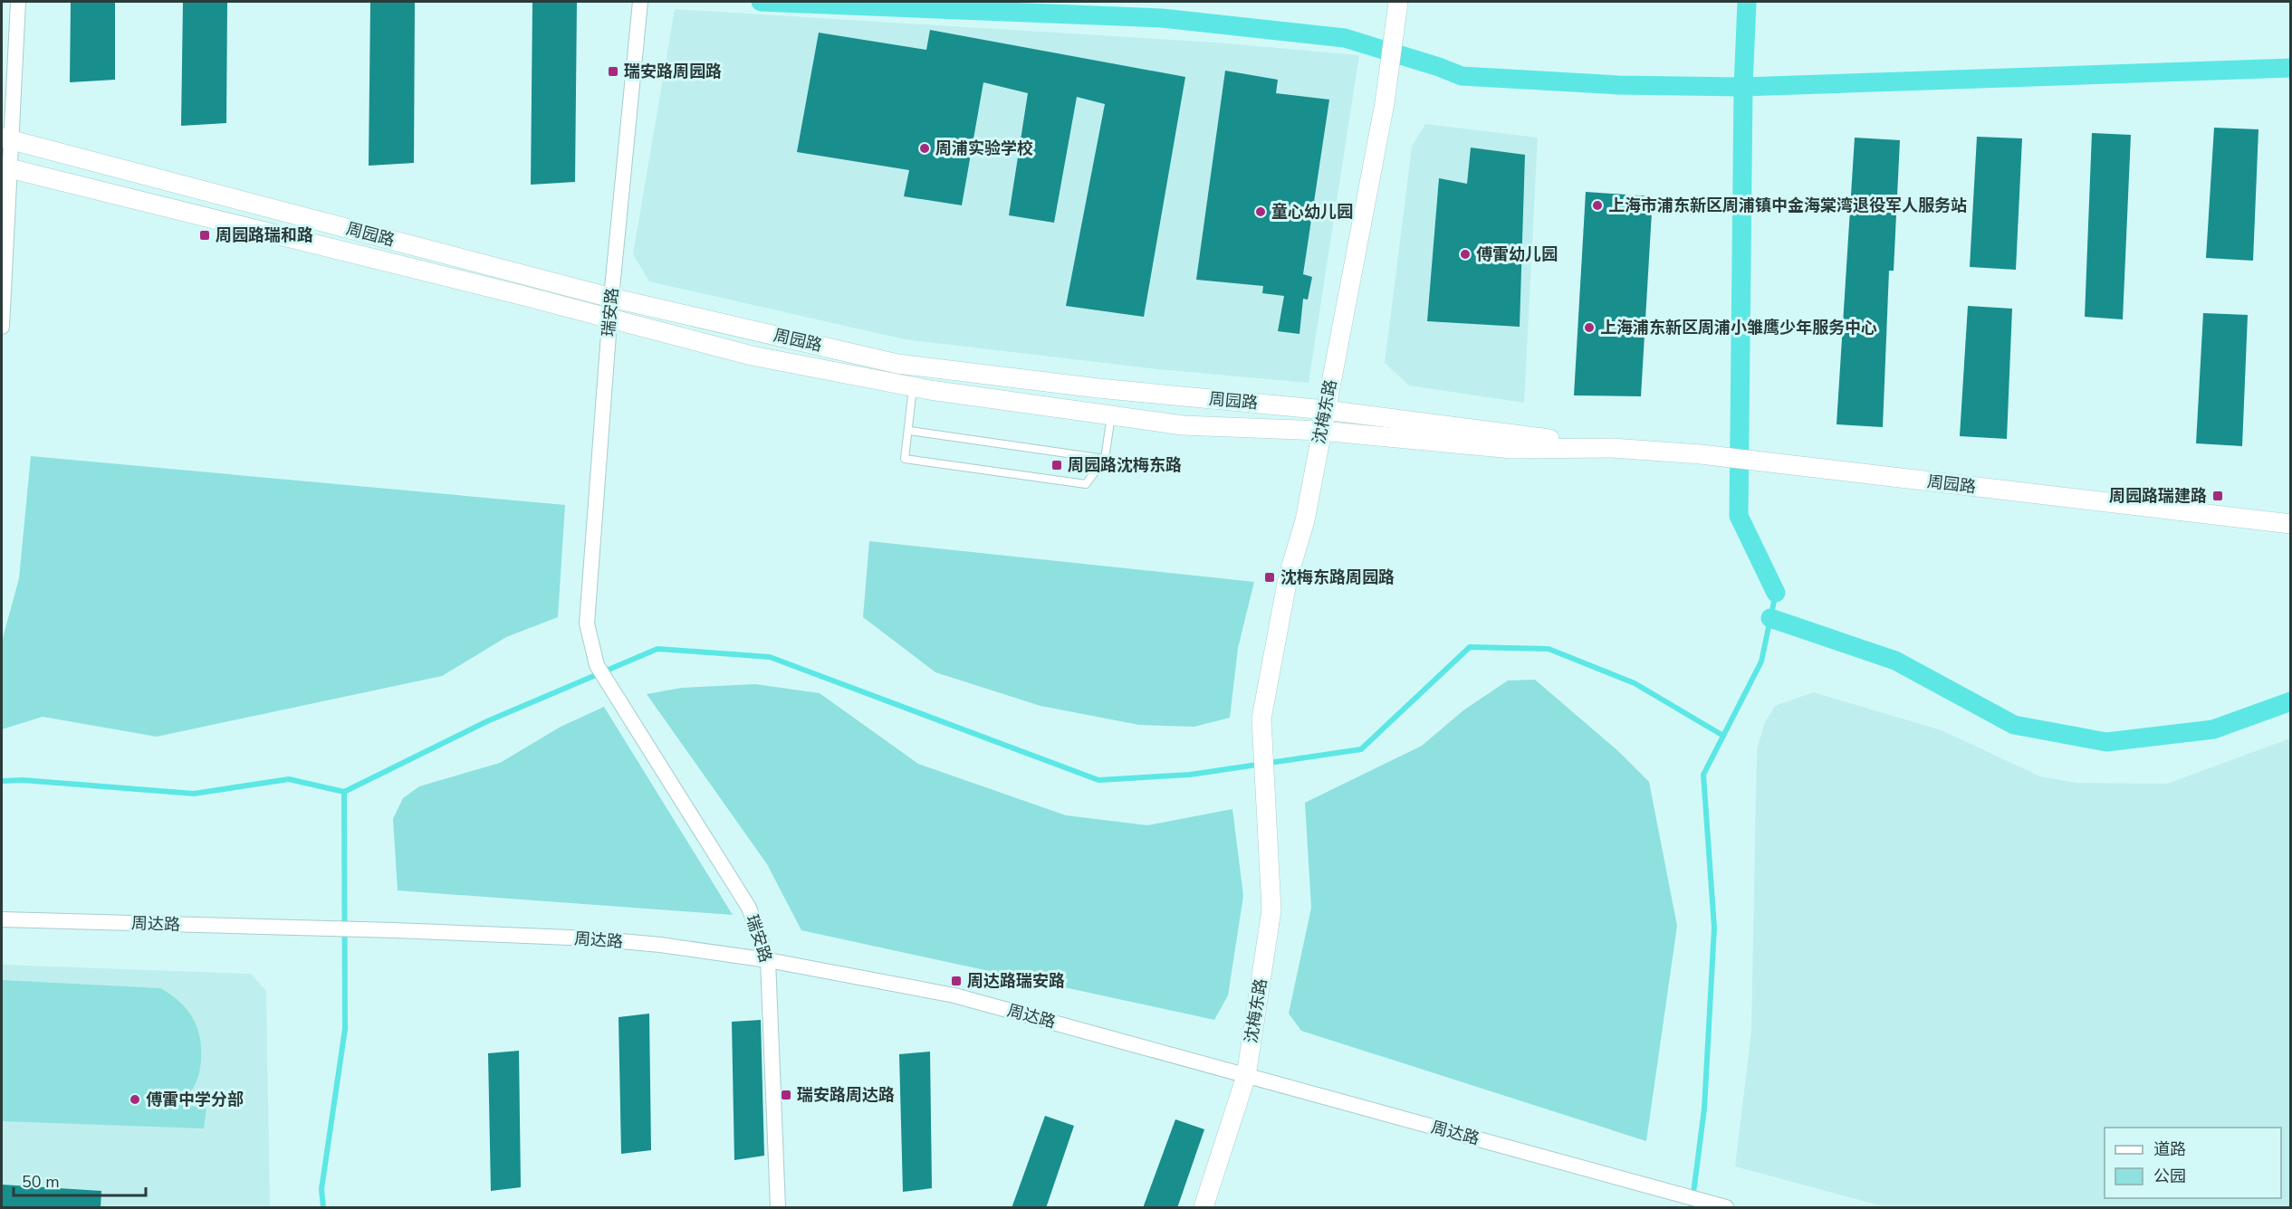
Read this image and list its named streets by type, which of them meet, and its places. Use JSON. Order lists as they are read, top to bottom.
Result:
{
  "streets": {
    "street": [
      "周园路",
      "瑞安路",
      "沈梅东路",
      "周达路"
    ]
  },
  "crossings": [
    ["周园路", "瑞安路"],
    ["周园路", "沈梅东路"],
    ["瑞安路", "周达路"],
    ["沈梅东路", "周达路"]
  ],
  "places": {
    "transit": [
      "瑞安路周园路",
      "周园路瑞和路",
      "周园路沈梅东路",
      "周园路瑞建路",
      "沈梅东路周园路",
      "周达路瑞安路",
      "瑞安路周达路"
    ],
    "other": [
      "周浦实验学校",
      "上海市浦东新区周浦镇中金海棠湾退役军人服务站",
      "童心幼儿园",
      "傅雷幼儿园",
      "上海浦东新区周浦小雏鹰少年服务中心",
      "傅雷中学分部"
    ]
  },
  "legend": ["道路", "公园"],
  "scale_bar": "50 m"
}
